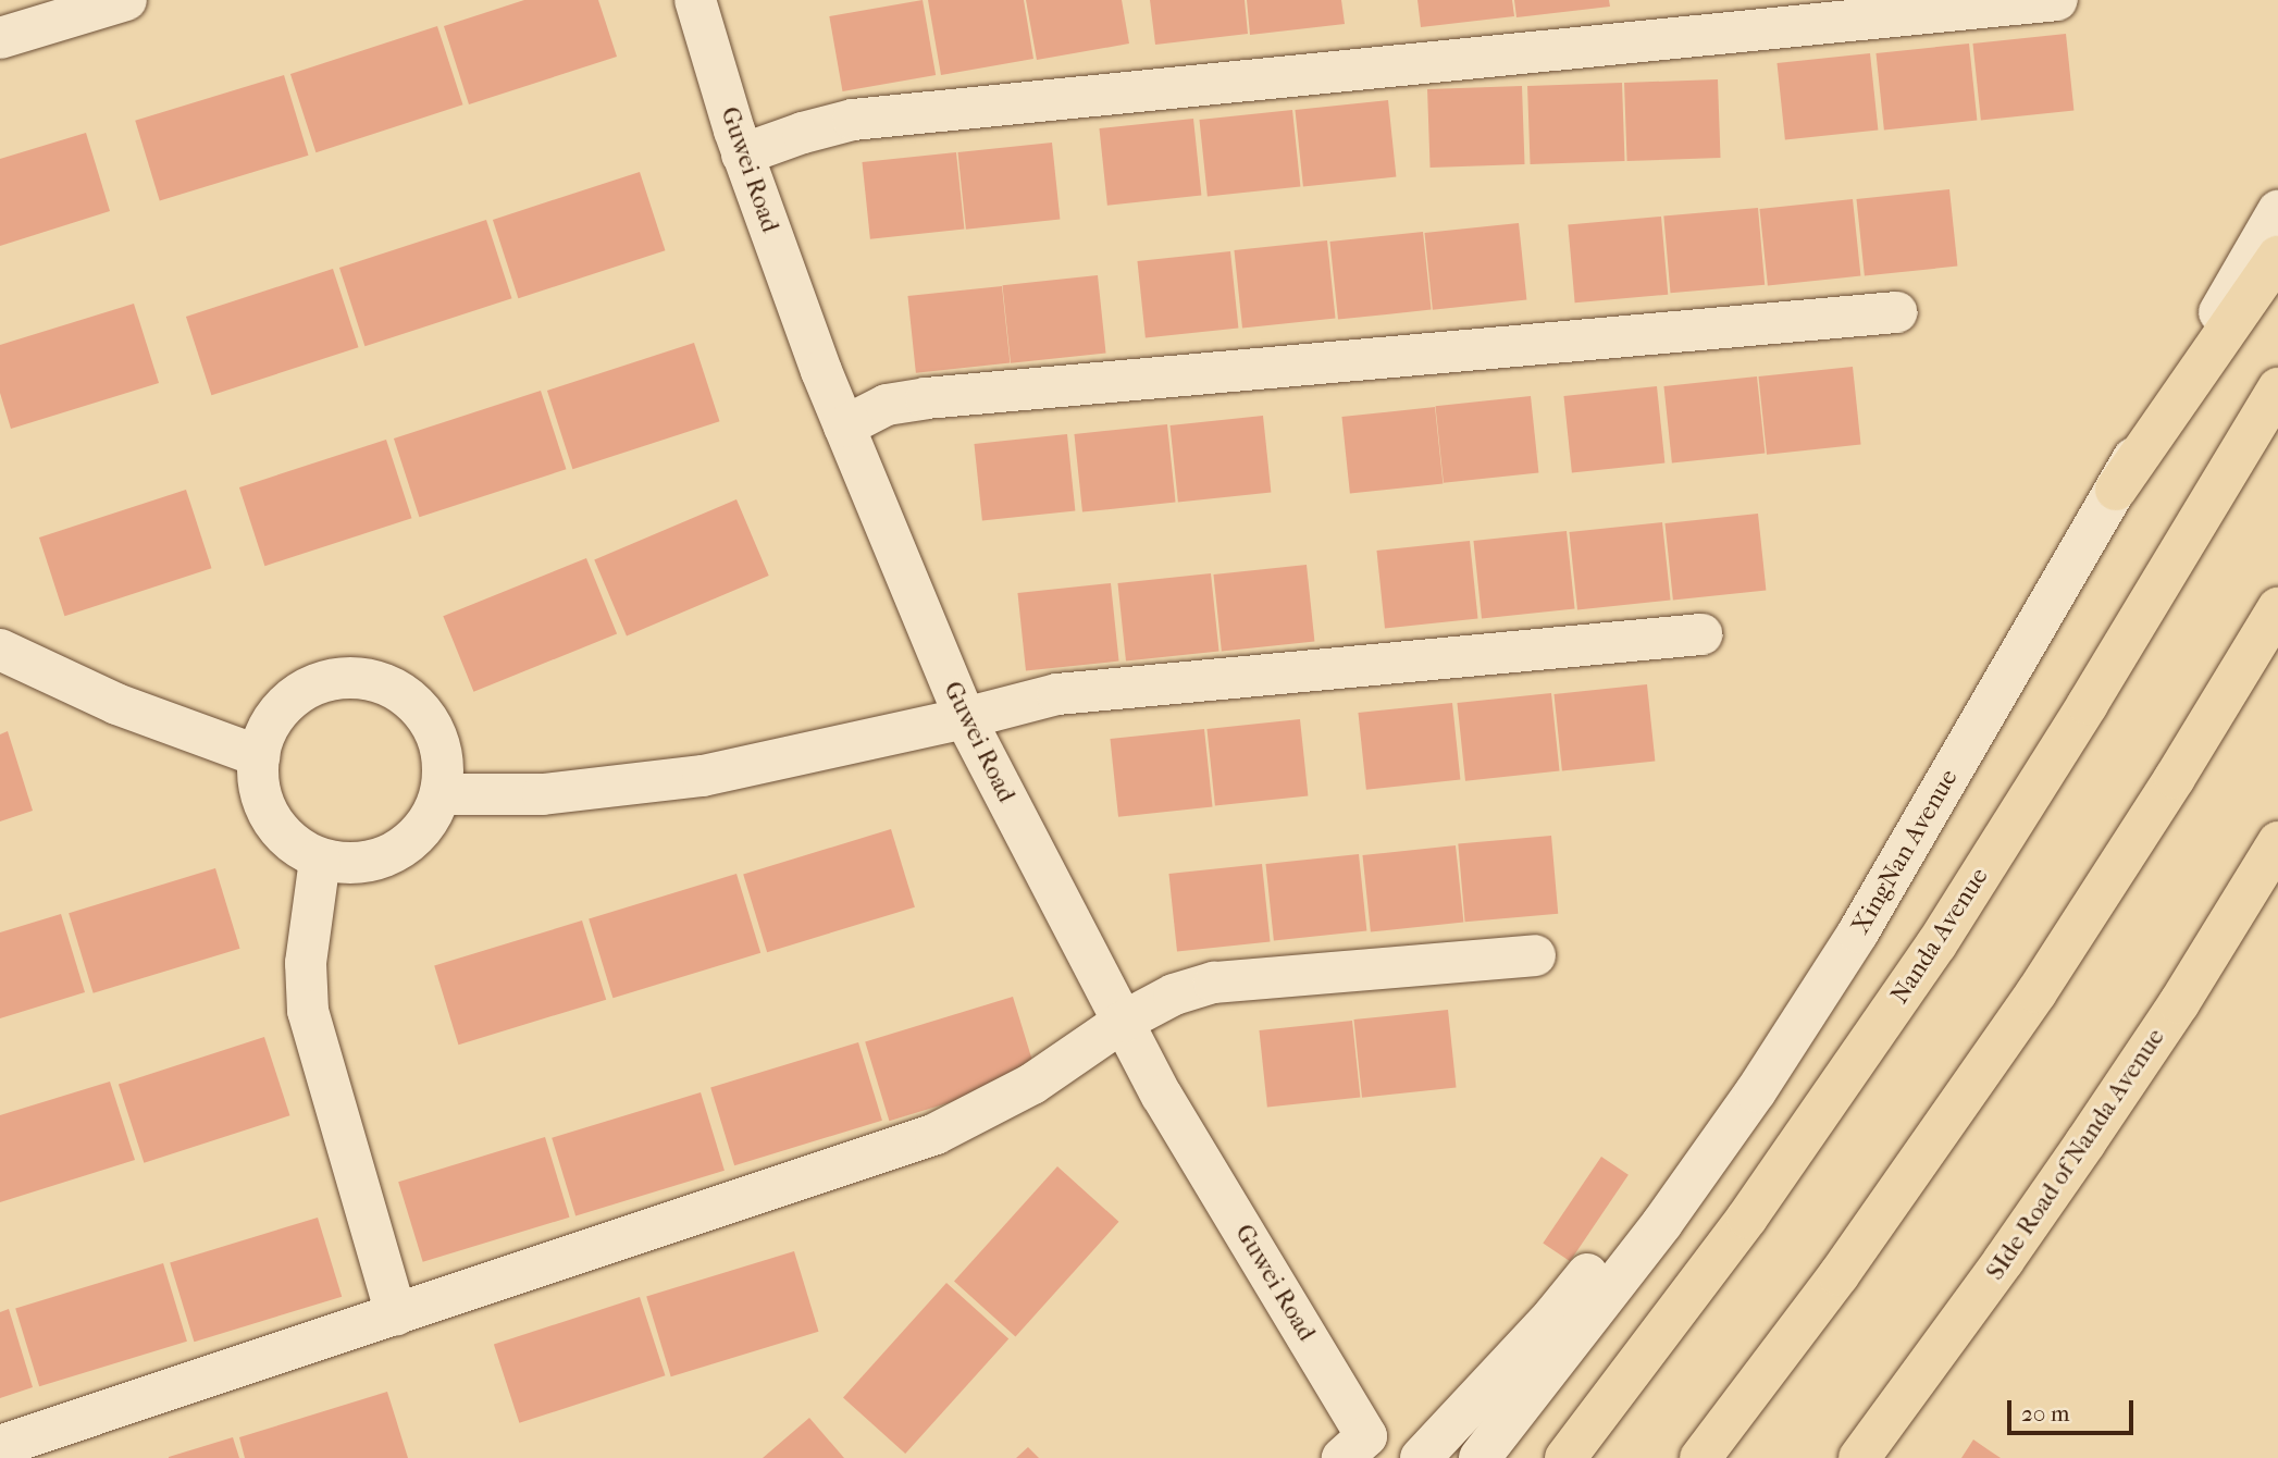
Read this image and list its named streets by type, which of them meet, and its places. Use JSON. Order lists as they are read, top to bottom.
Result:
{
  "streets": {
    "main road": ["Nanda Avenue", "SIde Road of Nanda Avenue"],
    "street": ["Guwei Road", "XingNan Avenue"]
  },
  "scale_bar": "20 m"
}
